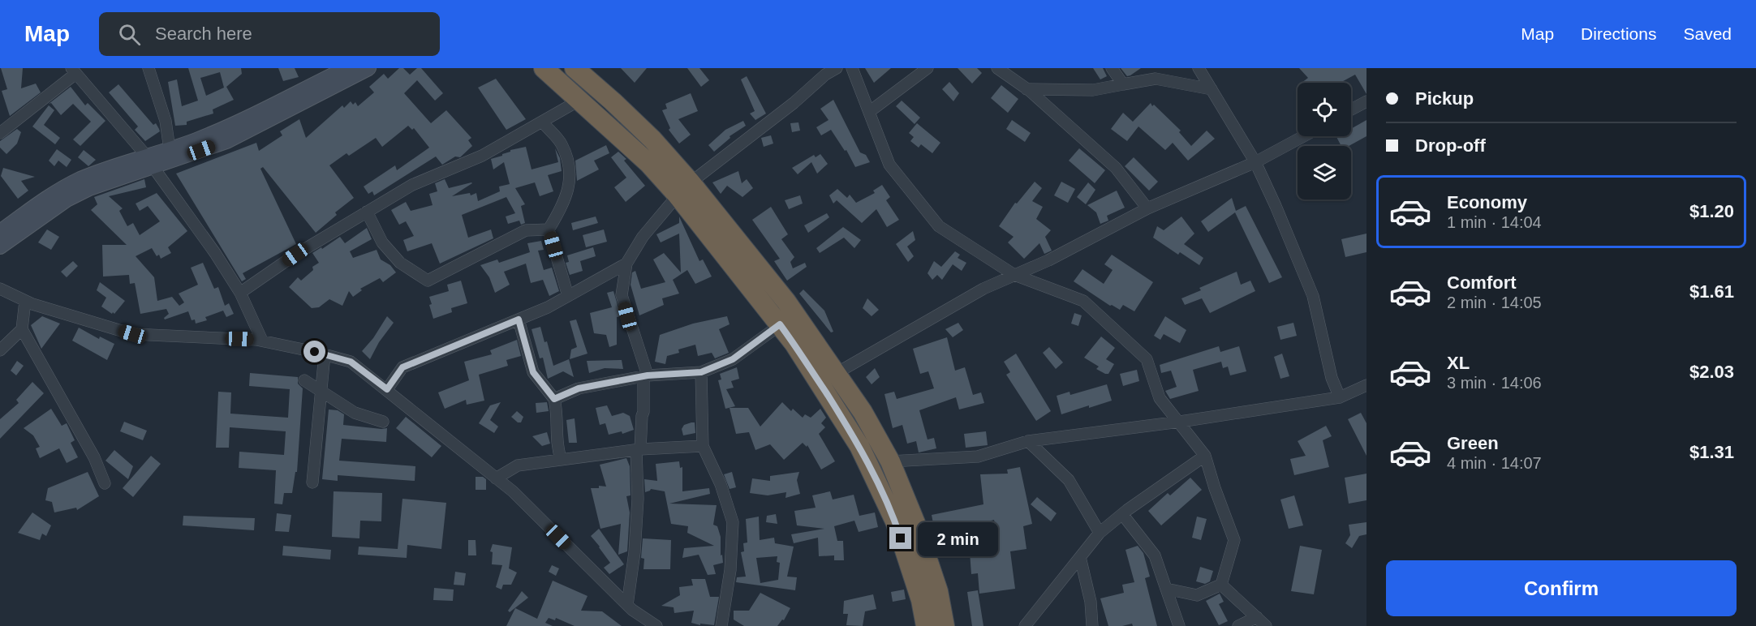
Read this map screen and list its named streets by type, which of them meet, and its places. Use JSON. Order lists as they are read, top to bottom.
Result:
{
  "page": {
    "header": "Map",
    "search": "Search here",
    "nav": ["Map", "Directions", "Saved"],
    "banner": ["Pickup", "Drop-off"],
    "list": [
      {
        "name": "Economy",
        "note": "1 min · 14:04",
        "value": "$1.20"
      },
      {
        "name": "Comfort",
        "note": "2 min · 14:05",
        "value": "$1.61"
      },
      {
        "name": "XL",
        "note": "3 min · 14:06",
        "value": "$2.03"
      },
      {
        "name": "Green",
        "note": "4 min · 14:07",
        "value": "$1.31"
      }
    ],
    "bubble": "2 min",
    "buttons": "Confirm"
  }
}
